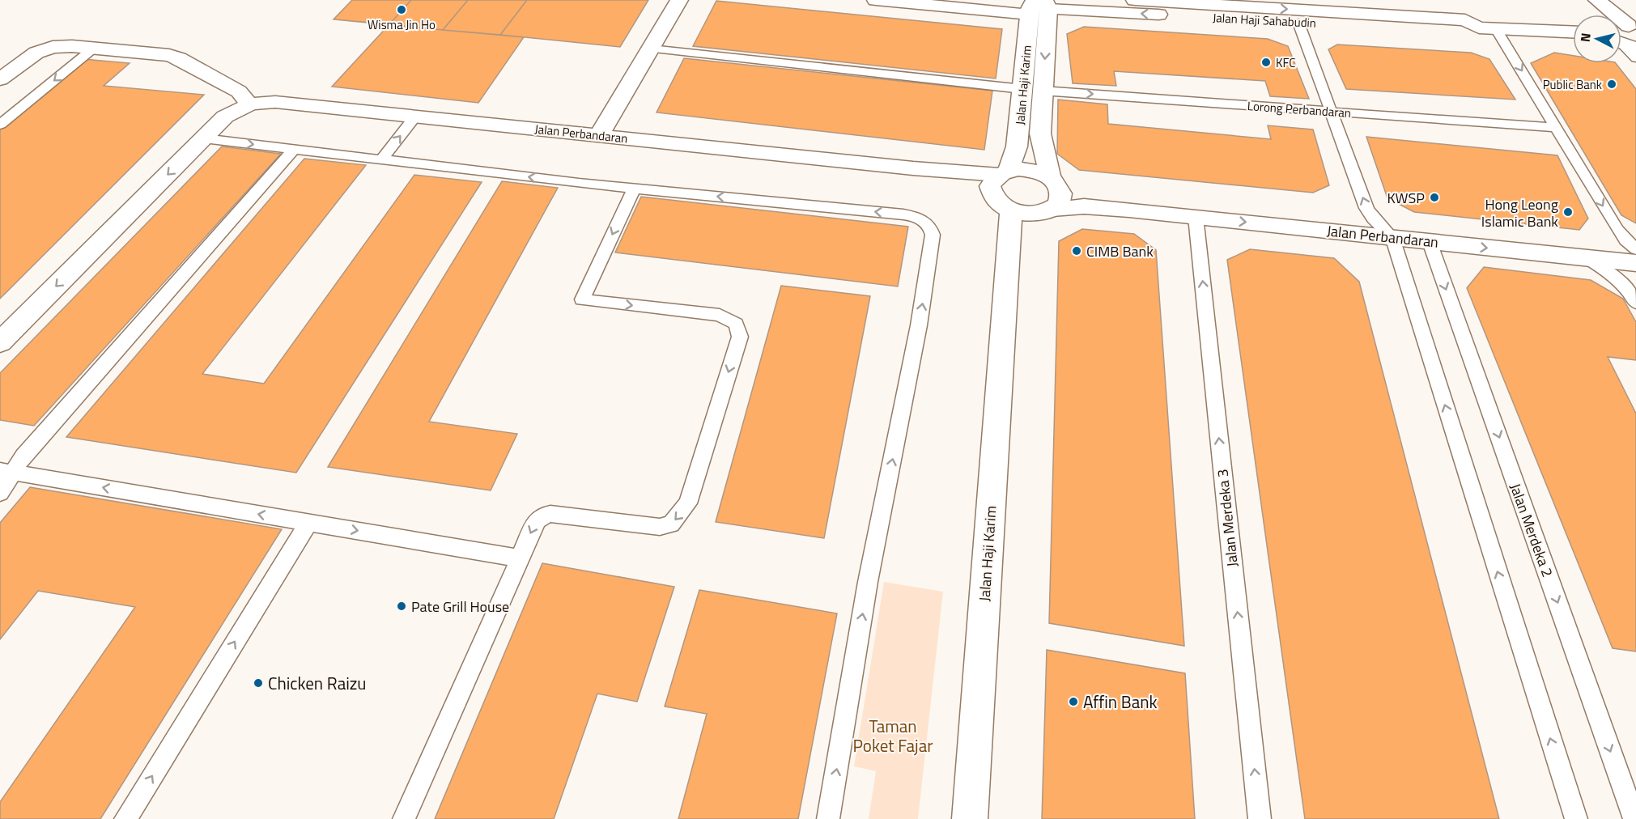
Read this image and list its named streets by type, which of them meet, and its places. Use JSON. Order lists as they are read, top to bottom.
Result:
{
  "streets": {
    "street": ["Jalan Haji Sahabudin", "Jalan Haji Karim", "Jalan Perbandaran"],
    "lane": ["Lorong Perbandaran", "Jalan Merdeka 3", "Jalan Merdeka 2"]
  },
  "crossings": [
    ["Jalan Haji Sahabudin", "Jalan Haji Karim"],
    ["Jalan Haji Karim", "Lorong Perbandaran"],
    ["Jalan Haji Karim", "Jalan Perbandaran"],
    ["Jalan Perbandaran", "Jalan Merdeka 3"],
    ["Jalan Perbandaran", "Jalan Merdeka 2"]
  ],
  "one_way": ["Lorong Perbandaran", "Jalan Merdeka 3"],
  "parks": ["Taman Poket Fajar"],
  "places": [
    "Wisma Jin Ho",
    "KFC",
    "Public Bank",
    "KWSP",
    "Hong Leong Islamic Bank",
    "CIMB Bank",
    "Pate Grill House",
    "Chicken Raizu",
    "Affin Bank"
  ],
  "north": "left"
}
